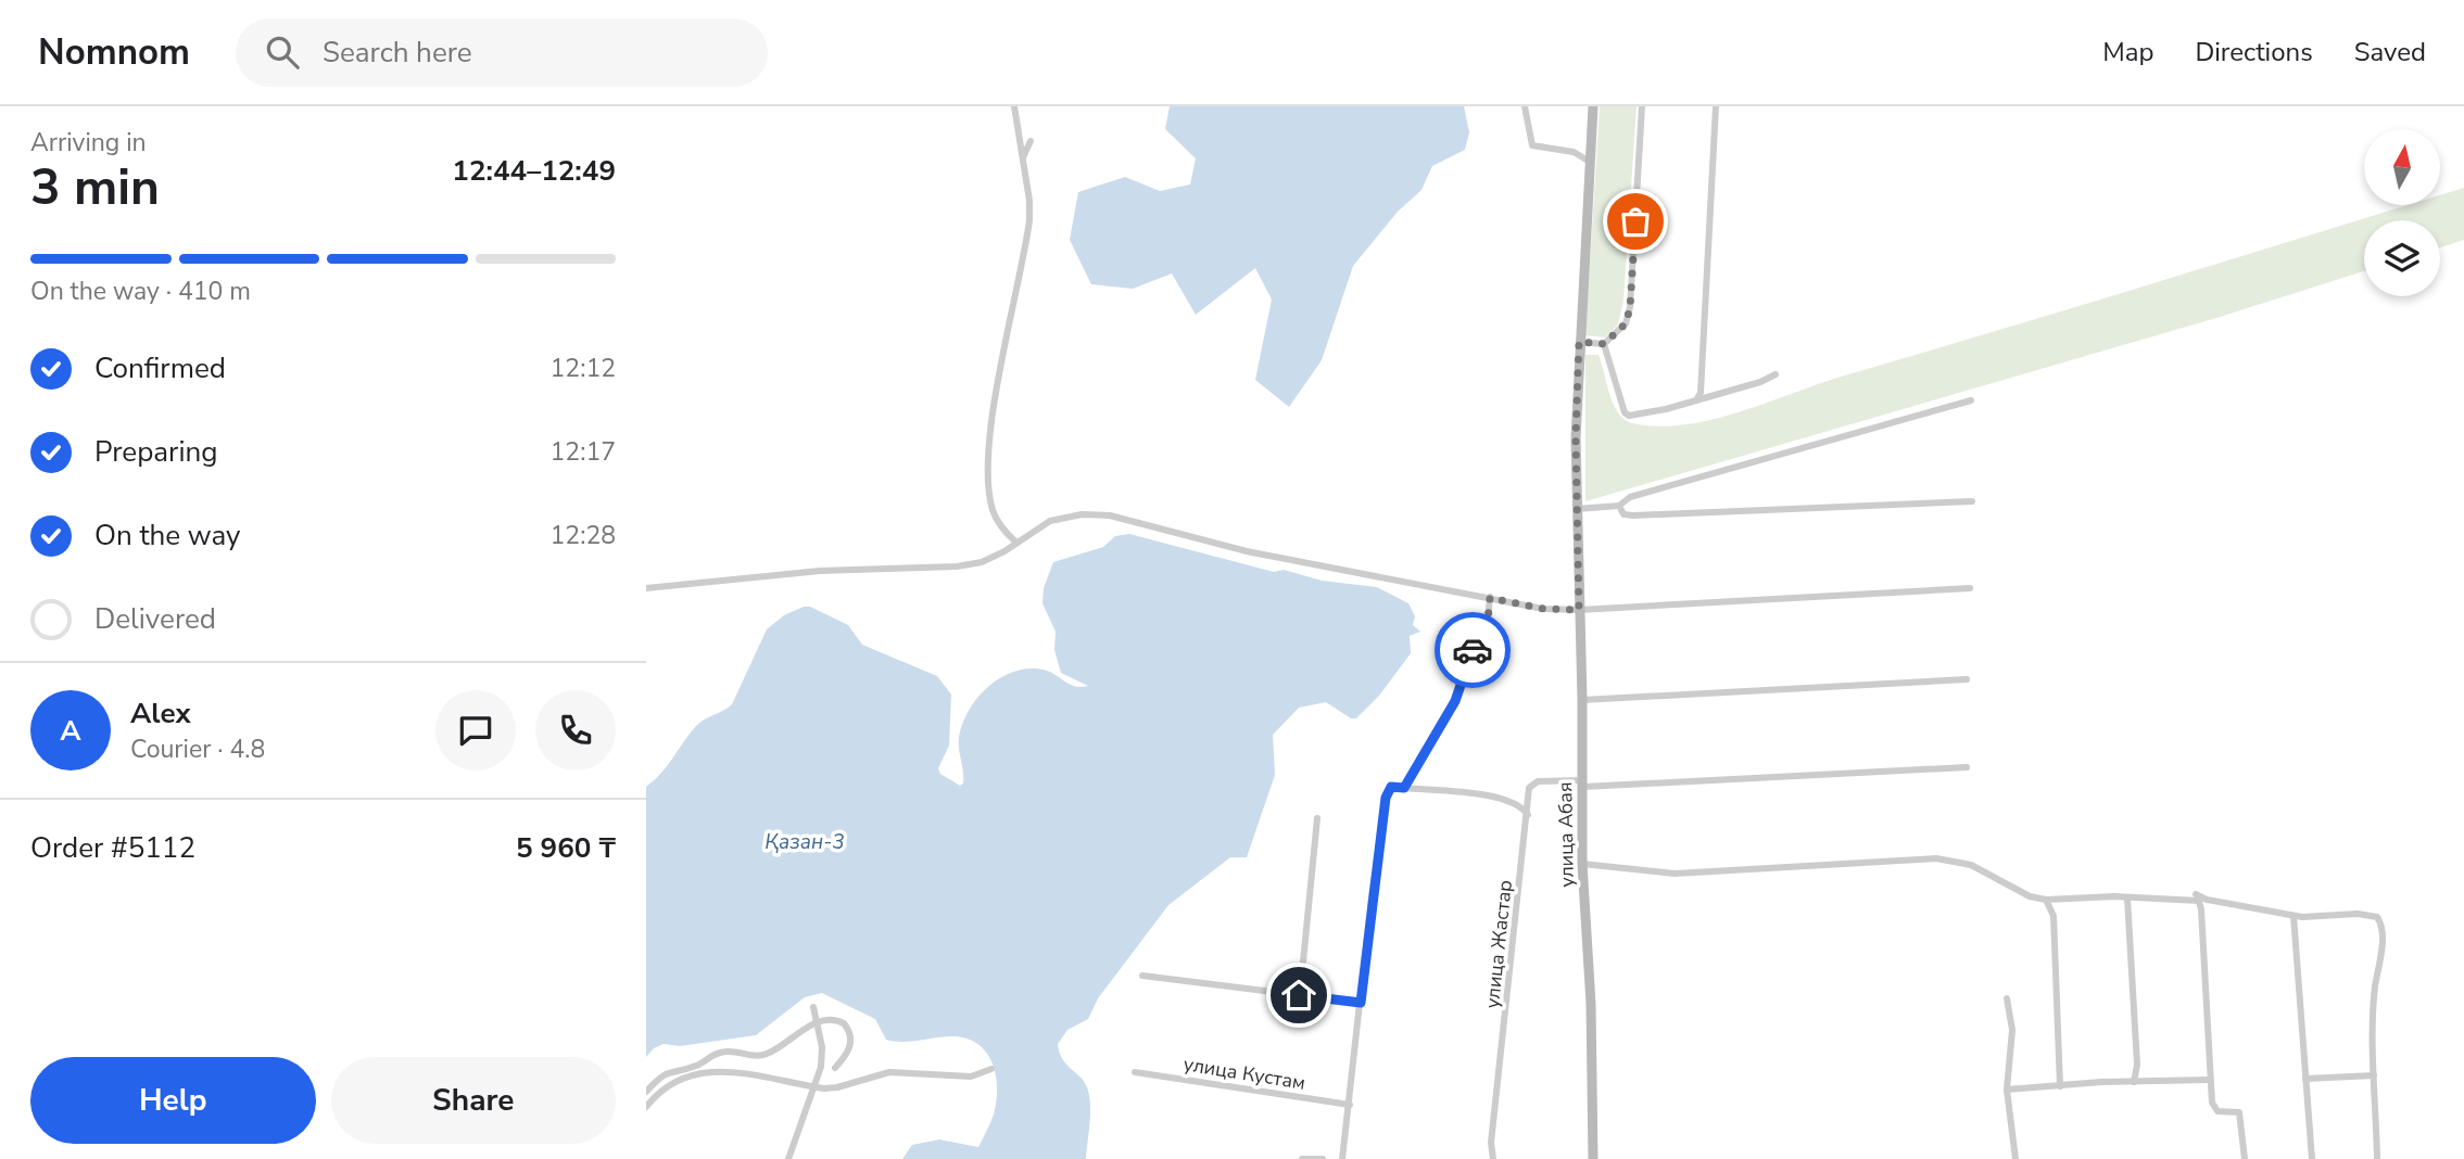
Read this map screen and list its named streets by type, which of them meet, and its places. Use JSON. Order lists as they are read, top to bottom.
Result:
{
  "streets": {
    "main road": ["улица Абая"],
    "street": ["улица Жастар", "улица Кустам"]
  },
  "crossings": [
    ["улица Абая", "улица Жастар"]
  ],
  "water": ["Қазан-3"],
  "north": "top",
  "page": {
    "header": "Nomnom",
    "search": "Search here",
    "nav": ["Map", "Directions", "Saved"],
    "heading": ["3 min", "Arriving in", "12:44–12:49"],
    "panel": [
      "Alex",
      "Courier · 4.8",
      "Order #5112",
      "5 960 ₸"
    ],
    "bar": "On the way · 410 m",
    "list": [
      ["Confirmed", "12:12"],
      ["Preparing", "12:17"],
      ["On the way", "12:28"],
      "Delivered"
    ],
    "round": "A",
    "buttons": ["Help", "Share"]
  }
}
